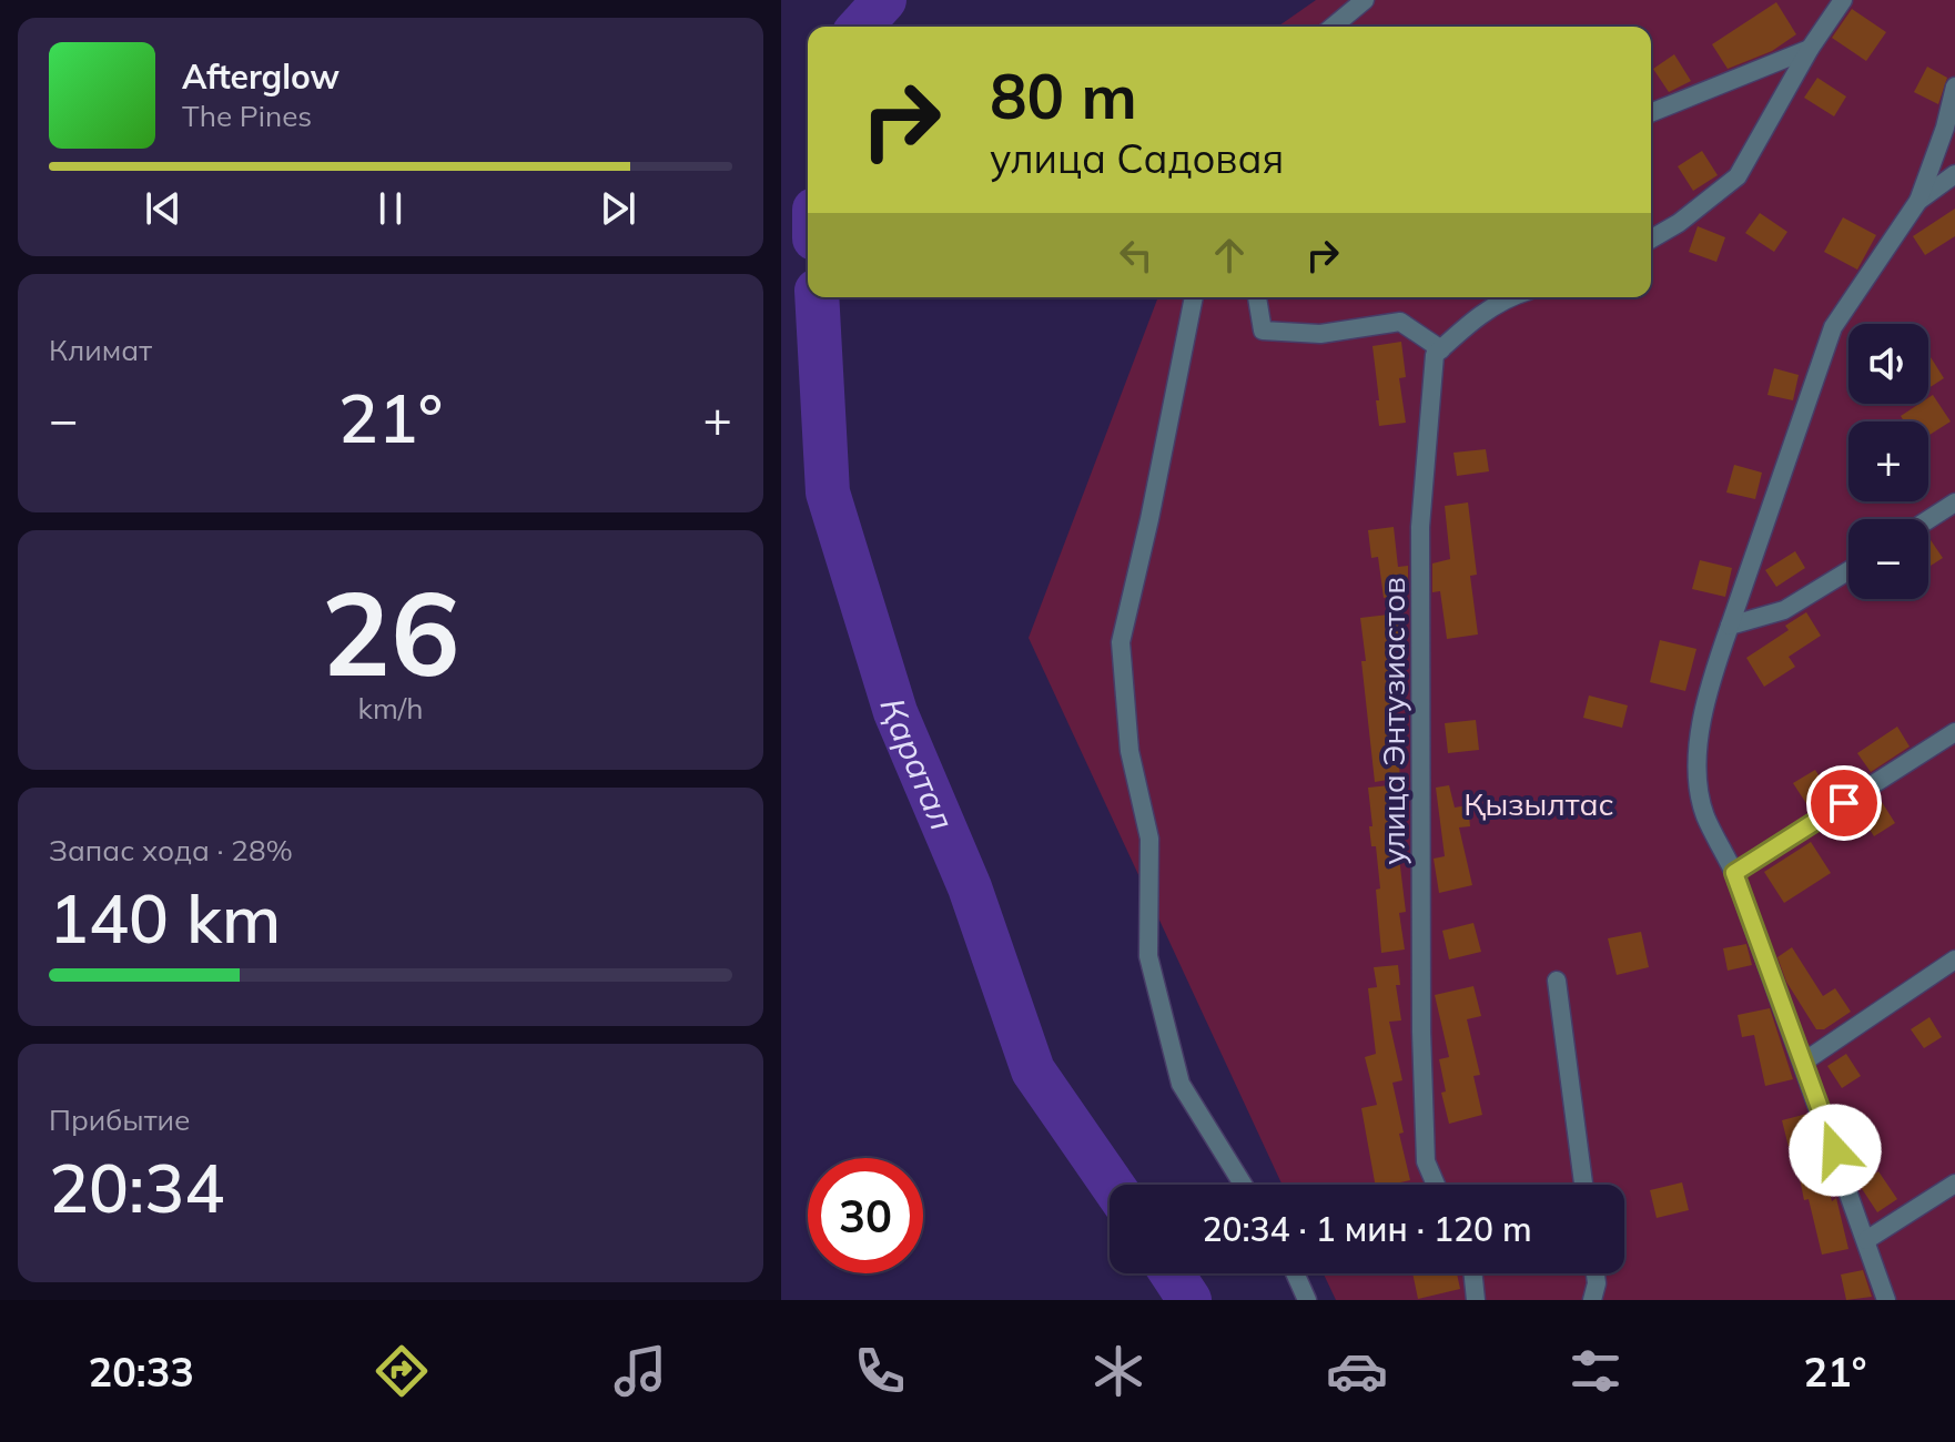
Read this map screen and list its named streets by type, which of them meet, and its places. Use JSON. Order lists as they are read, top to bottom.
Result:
{
  "streets": {
    "street": ["улица Энтузиастов"]
  },
  "water": ["Қаратал"],
  "parks": ["Қызылтас"],
  "page": {
    "turn": ["80 m", "улица Садовая"],
    "song": ["Afterglow", "The Pines"],
    "tile": [
      "Климат",
      ["26", "km/h"],
      ["Запас хода · 28%", "140 km"],
      ["Прибытие", "20:34"]
    ],
    "map_buttons": ["+", "−"],
    "heat": ["−", "21°", "+"],
    "limit": "30",
    "trip": "20:34 · 1 мин · 120 m",
    "tabs": ["20:33", "21°"]
  }
}
